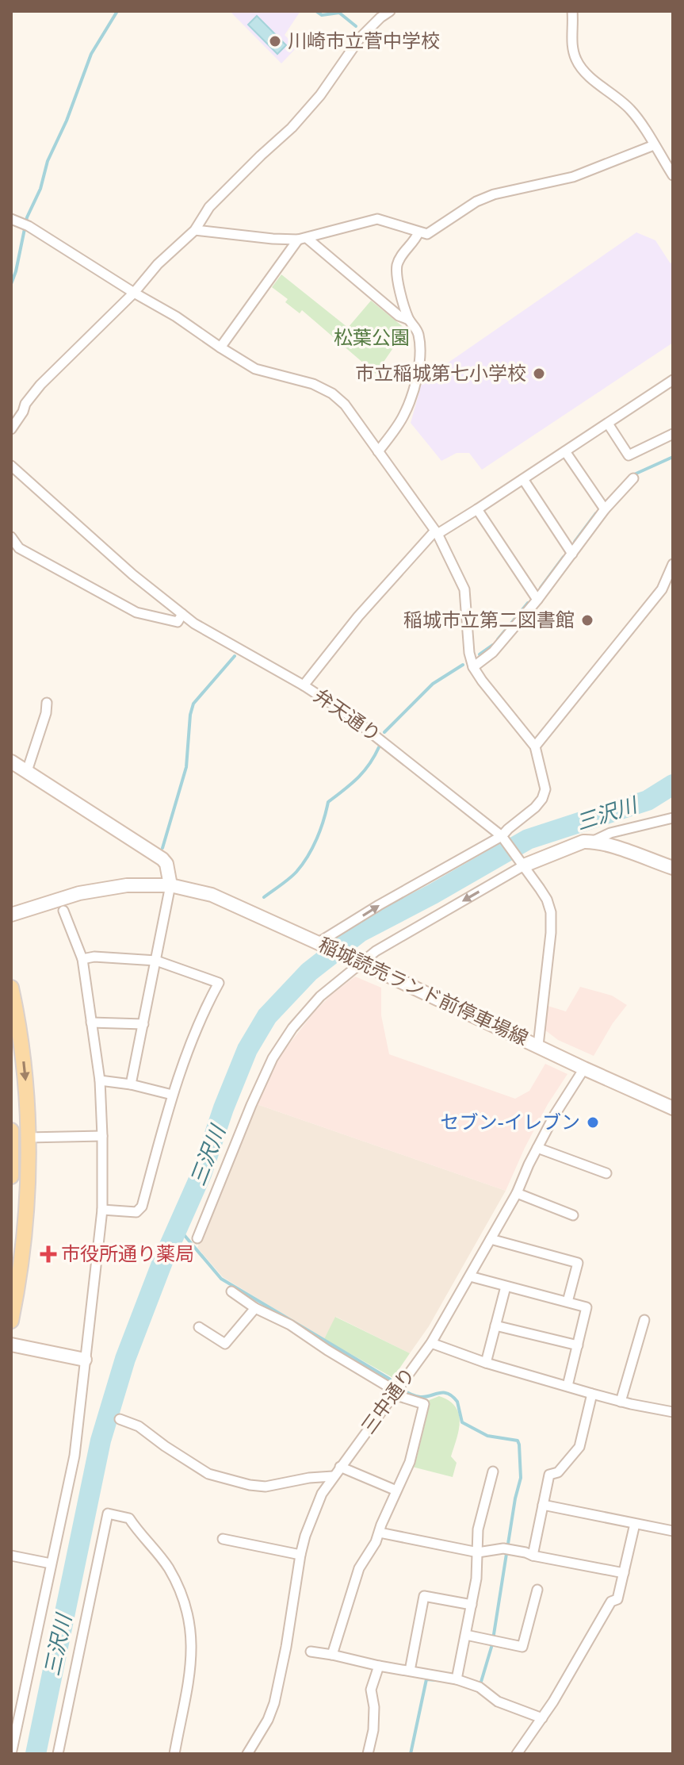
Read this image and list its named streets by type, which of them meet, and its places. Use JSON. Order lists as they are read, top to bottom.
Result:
{
  "streets": {
    "main road": ["稲城読売ランド前停車場線"],
    "street": ["弁天通り", "三中通り"]
  },
  "crossings": [
    ["弁天通り", "稲城読売ランド前停車場線"],
    ["稲城読売ランド前停車場線", "三中通り"]
  ],
  "water": ["三沢川"],
  "parks": ["松葉公園"],
  "places": {
    "other": [
      "川崎市立菅中学校",
      "市立稲城第七小学校",
      "稲城市立第二図書館",
      "セブン-イレブン"
    ],
    "health": ["市役所通り薬局"]
  }
}
